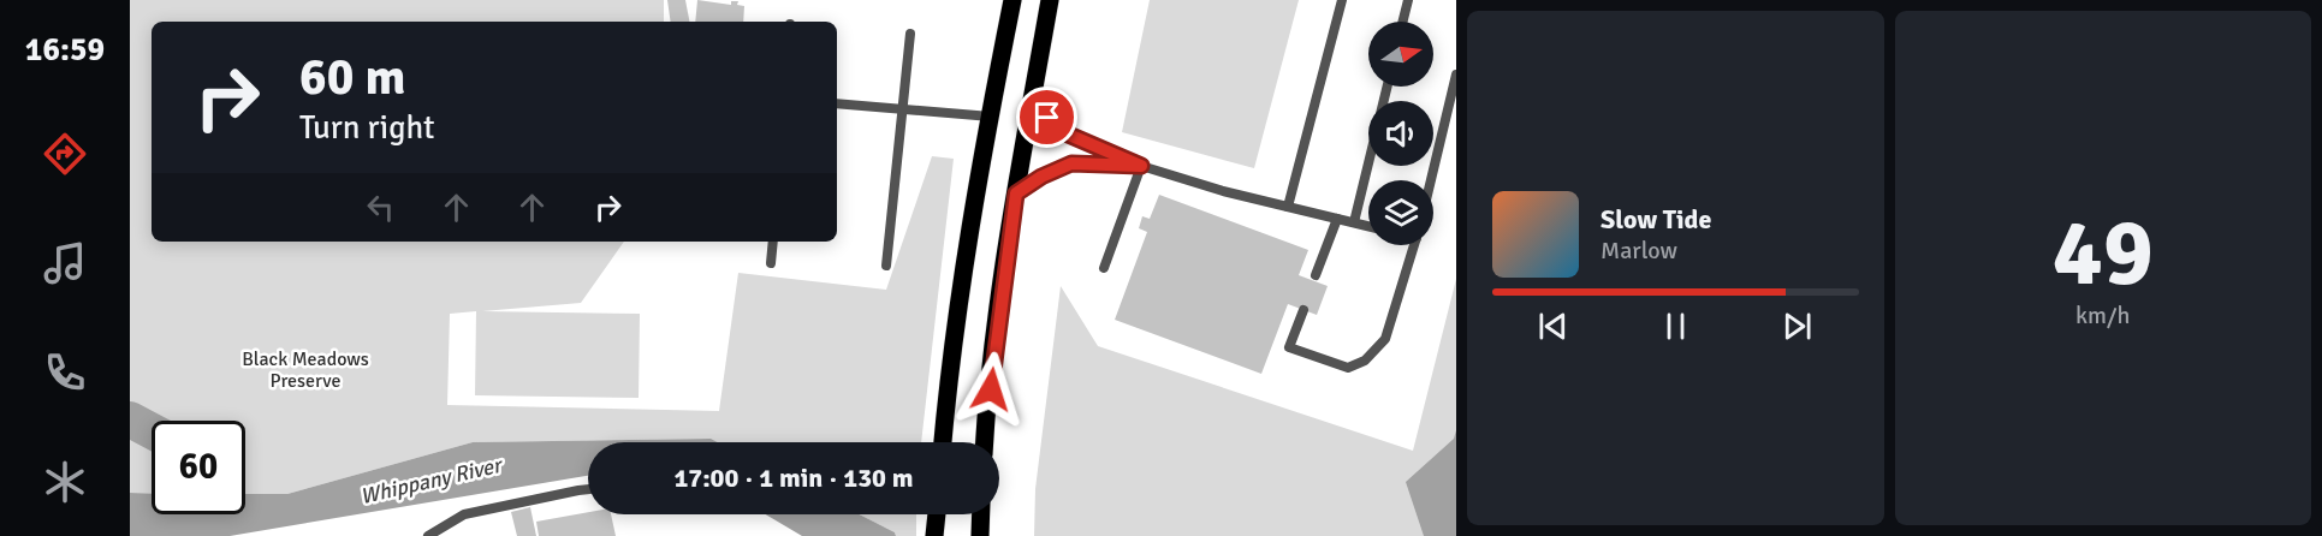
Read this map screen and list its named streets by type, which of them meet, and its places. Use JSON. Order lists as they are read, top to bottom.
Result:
{
  "water": ["Whippany River"],
  "parks": ["Black Meadows Preserve"],
  "north": "right",
  "page": {
    "tabs": "16:59",
    "tile": ["49", "km/h"],
    "turn": ["60 m", "Turn right"],
    "song": ["Slow Tide", "Marlow"],
    "limit": "60",
    "trip": "17:00 · 1 min · 130 m"
  }
}
